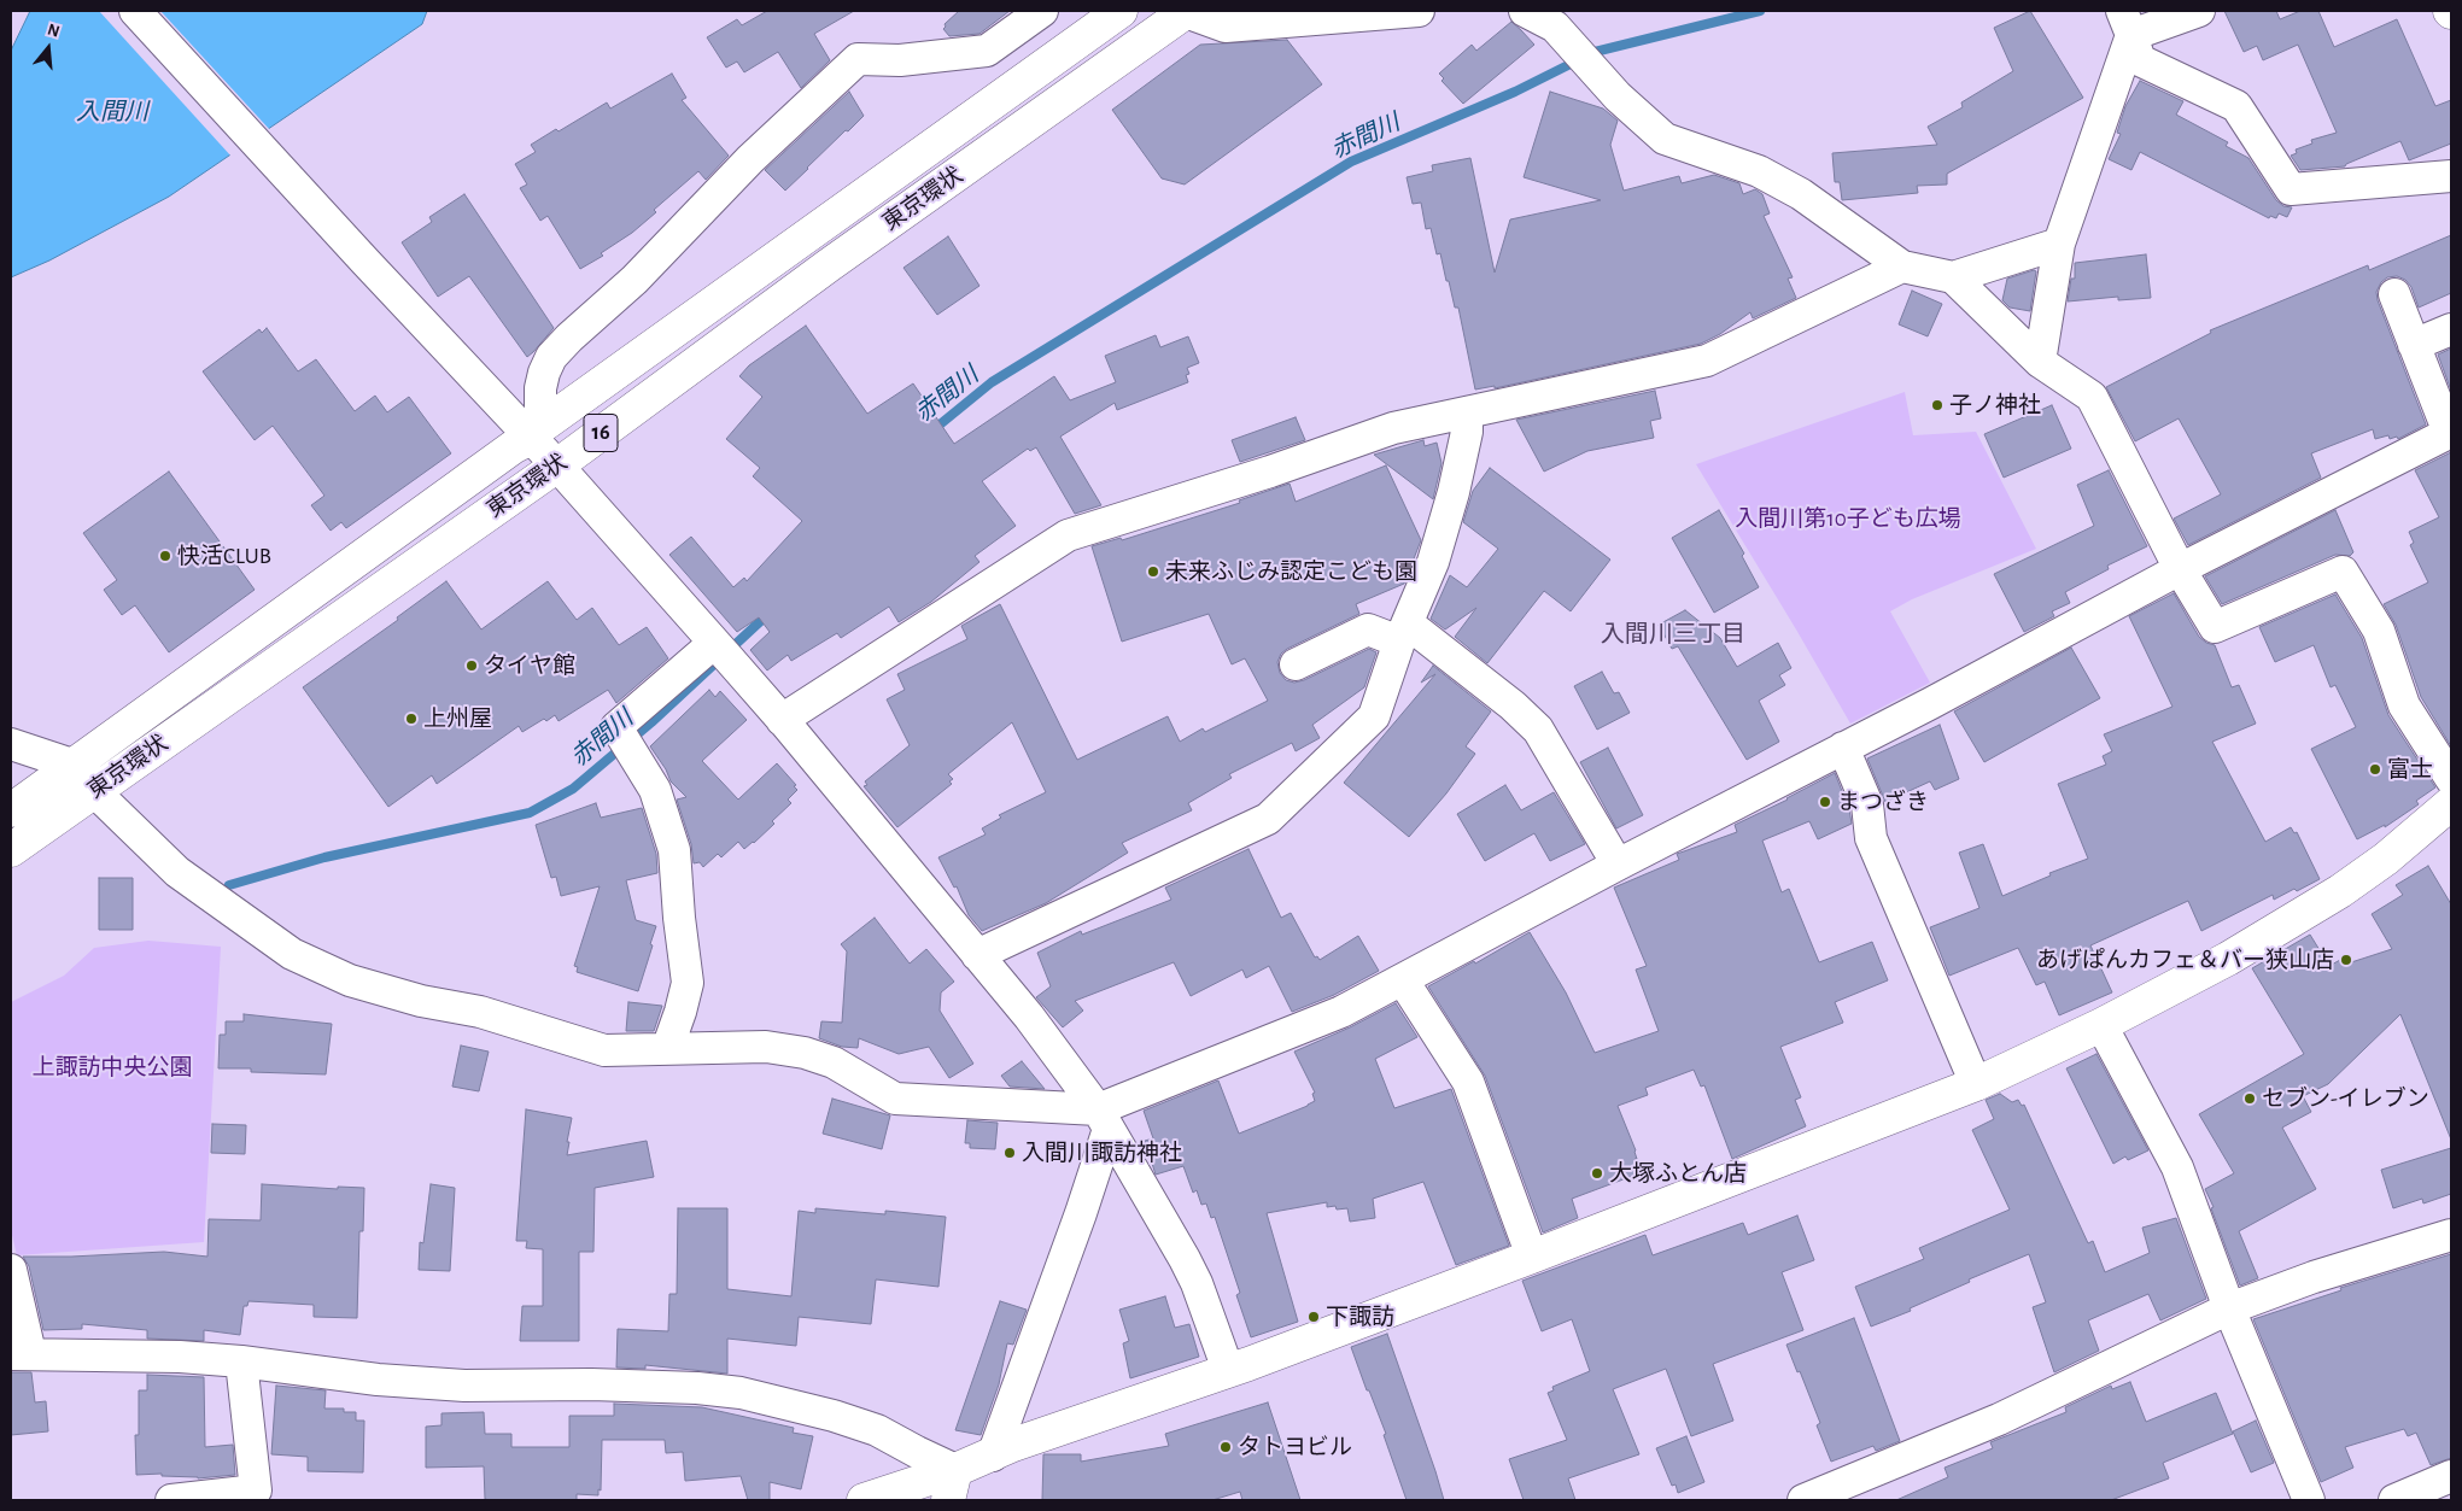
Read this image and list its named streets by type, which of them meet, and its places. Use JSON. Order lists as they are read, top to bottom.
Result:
{
  "streets": {
    "main road": ["東京環状", "16"]
  },
  "districts": ["入間川三丁目"],
  "water": ["入間川", "赤間川"],
  "parks": ["入間川第10子ども広場", "上諏訪中央公園"],
  "places": [
    "子ノ神社",
    "快活CLUB",
    "未来ふじみ認定こども園",
    "タイヤ館",
    "上州屋",
    "富士",
    "まつざき",
    "あげぱんカフェ＆バー狭山店",
    "セブン-イレブン",
    "入間川諏訪神社",
    "大塚ふとん店",
    "下諏訪",
    "タトヨビル"
  ],
  "north": "top"
}
